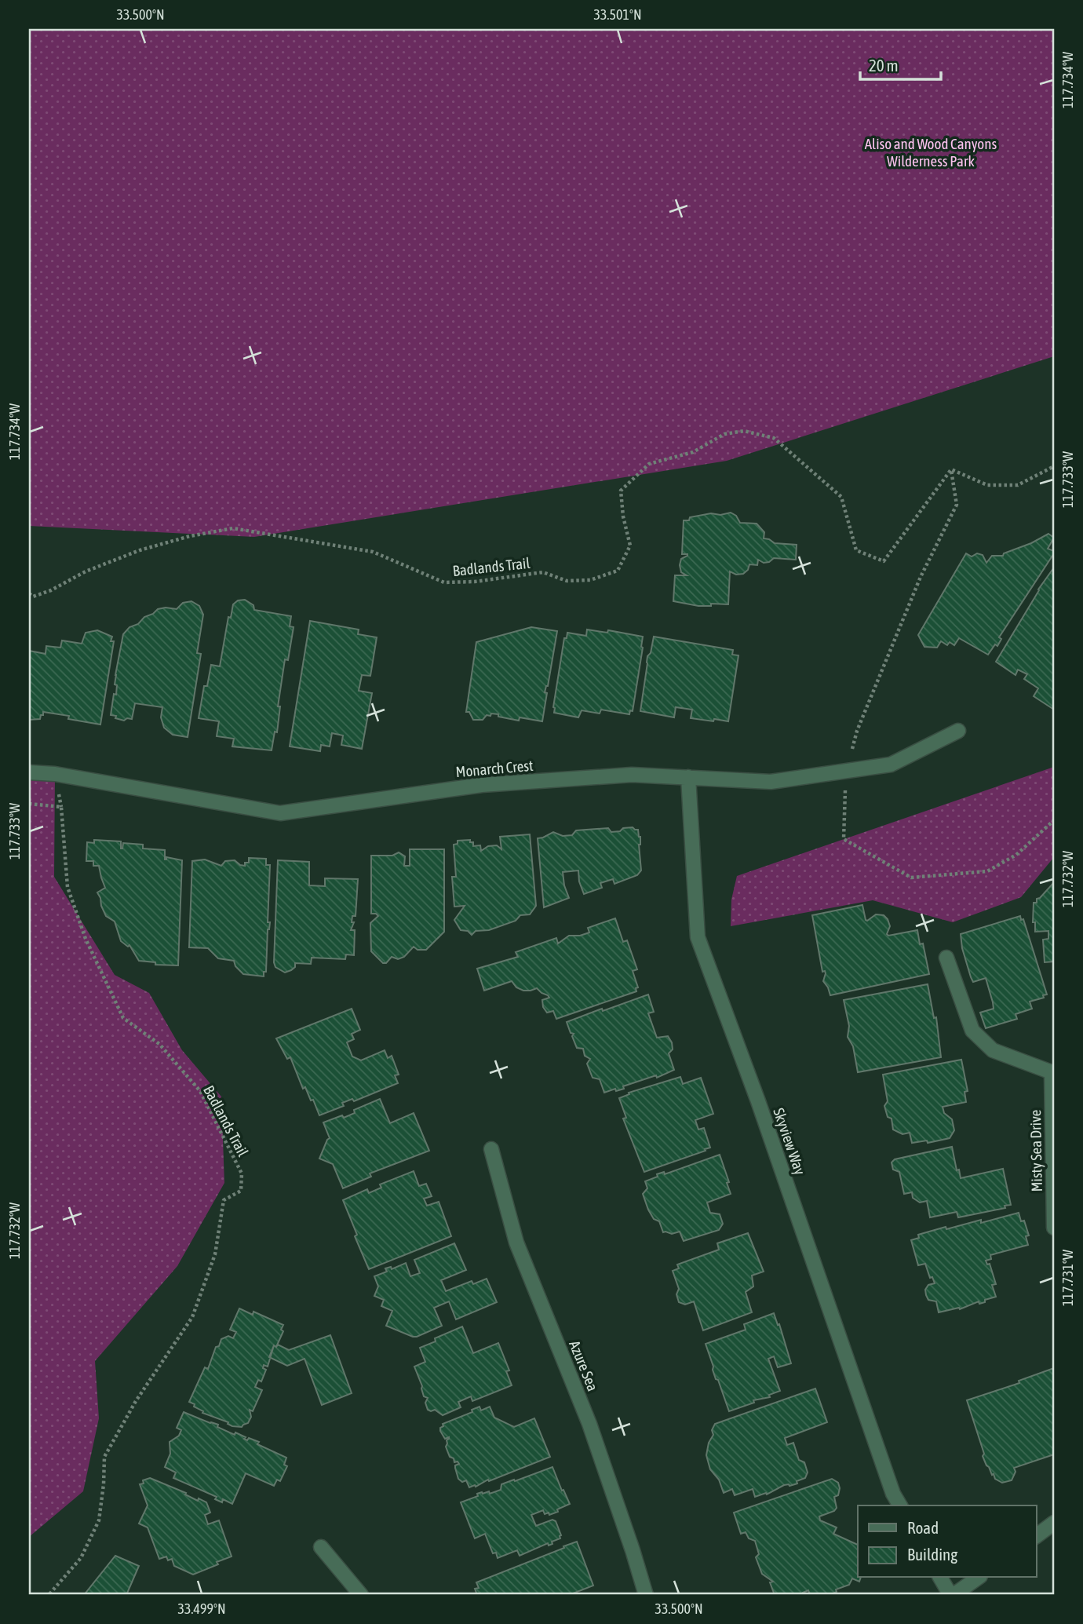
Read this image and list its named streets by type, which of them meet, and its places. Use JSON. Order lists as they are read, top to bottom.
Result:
{
  "streets": {
    "street": [
      "Monarch Crest",
      "Skyview Way",
      "Misty Sea Drive",
      "Azure Sea"
    ],
    "path": ["Badlands Trail"]
  },
  "crossings": [
    ["Monarch Crest", "Skyview Way"]
  ],
  "parks": ["Aliso and Wood Canyons Wilderness Park"],
  "legend": ["Road", "Building"],
  "scale_bar": "20 m",
  "coordinates": [
    "33.500°N",
    "33.501°N",
    "117.734°W",
    "117.733°W",
    "117.732°W",
    "117.731°W",
    "33.499°N"
  ]
}
